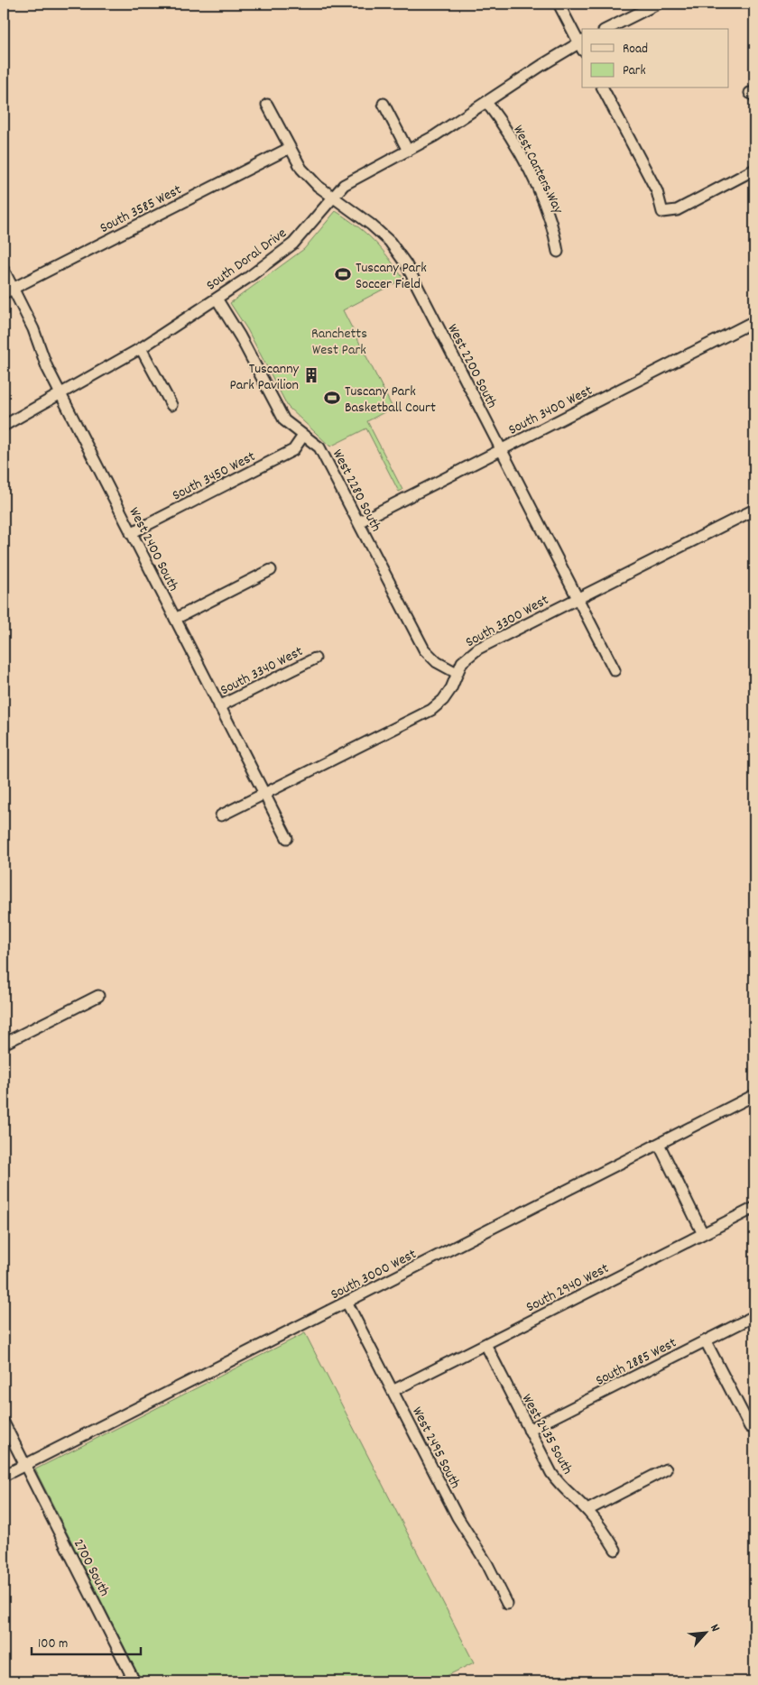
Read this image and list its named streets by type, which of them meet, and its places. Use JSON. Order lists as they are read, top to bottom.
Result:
{
  "streets": {
    "street": [
      "West Carters Way",
      "South 3585 West",
      "South Doral Drive",
      "West 2200 South",
      "South 3400 West",
      "South 3450 West",
      "West 2280 South",
      "West 2400 South",
      "South 3300 West",
      "South 3340 West",
      "South 3000 West",
      "South 2940 West",
      "South 2885 West",
      "West 2435 South",
      "West 2495 South",
      "2700 South"
    ]
  },
  "crossings": [
    ["West Carters Way", "South Doral Drive"],
    ["South 3585 West", "West 2200 South"],
    ["South 3585 West", "West 2400 South"],
    ["South Doral Drive", "West 2200 South"],
    ["South Doral Drive", "West 2280 South"],
    ["South Doral Drive", "West 2400 South"],
    ["West 2200 South", "South 3400 West"],
    ["West 2200 South", "South 3300 West"],
    ["South 3400 West", "West 2280 South"],
    ["South 3450 West", "West 2280 South"],
    ["South 3450 West", "West 2400 South"],
    ["West 2280 South", "South 3300 West"],
    ["West 2400 South", "South 3300 West"],
    ["West 2400 South", "South 3340 West"],
    ["South 3000 West", "West 2495 South"],
    ["South 3000 West", "2700 South"],
    ["South 2940 West", "West 2435 South"],
    ["South 2940 West", "West 2495 South"],
    ["South 2885 West", "West 2435 South"]
  ],
  "parks": ["Ranchetts West Park"],
  "places": {
    "sports": ["Tuscany Park Soccer Field", "Tuscany Park Basketball Court"],
    "building": ["Tuscanny Park Pavilion"]
  },
  "legend": ["Road", "Park"],
  "scale_bar": "100 m",
  "north": "top right"
}
